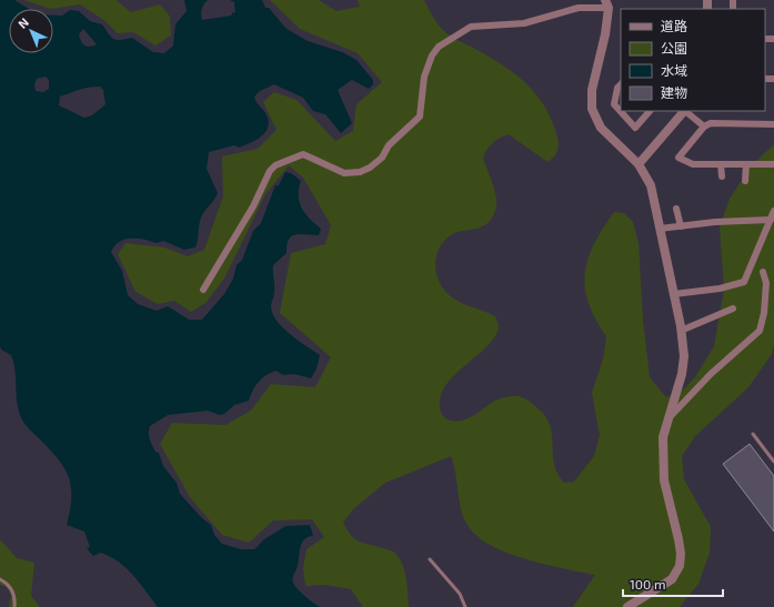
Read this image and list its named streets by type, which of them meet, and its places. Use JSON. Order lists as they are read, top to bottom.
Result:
{
  "legend": [
    "道路",
    "公園",
    "水域",
    "建物"
  ],
  "scale_bar": "100 m",
  "north": "top left"
}
